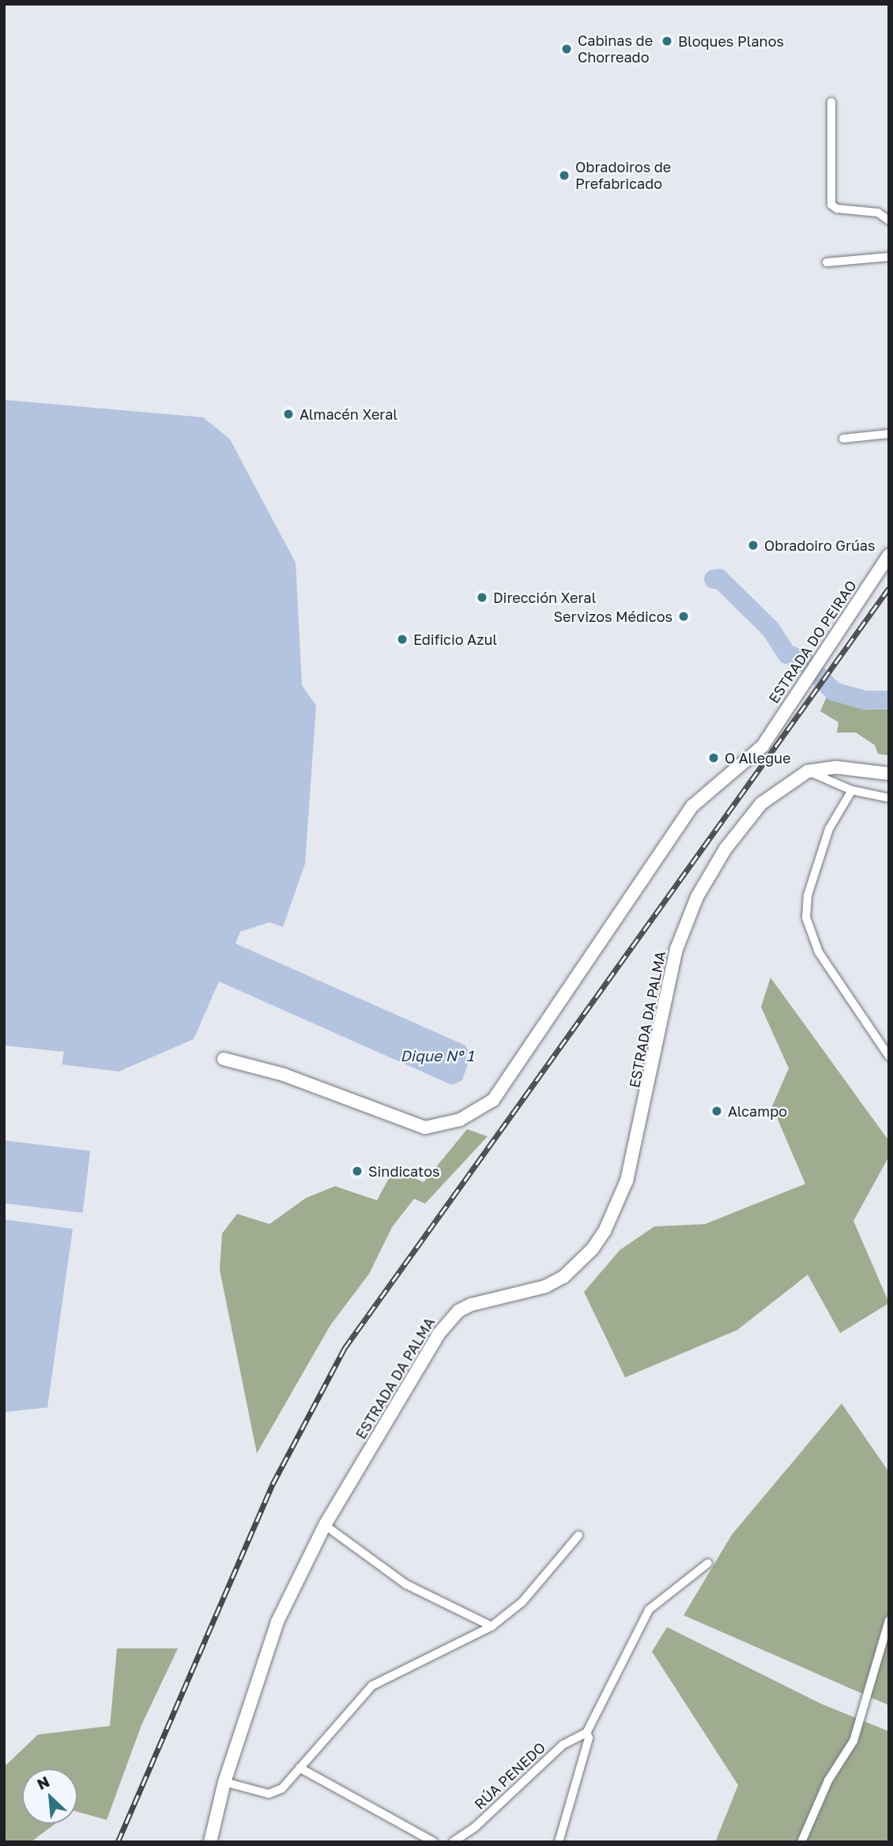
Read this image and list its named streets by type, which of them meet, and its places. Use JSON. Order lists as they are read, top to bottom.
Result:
{
  "streets": {
    "street": ["ESTRADA DO PEIRAO", "ESTRADA DA PALMA", "RÚA PENEDO"]
  },
  "water": ["Dique Nº 1"],
  "places": [
    "Bloques Planos",
    "Cabinas de Chorreado",
    "Obradoiros de Prefabricado",
    "Almacén Xeral",
    "Obradoiro Grúas",
    "Dirección Xeral",
    "Servizos Médicos",
    "Edificio Azul",
    "O Allegue",
    "Alcampo",
    "Sindicatos"
  ],
  "north": "top left"
}
